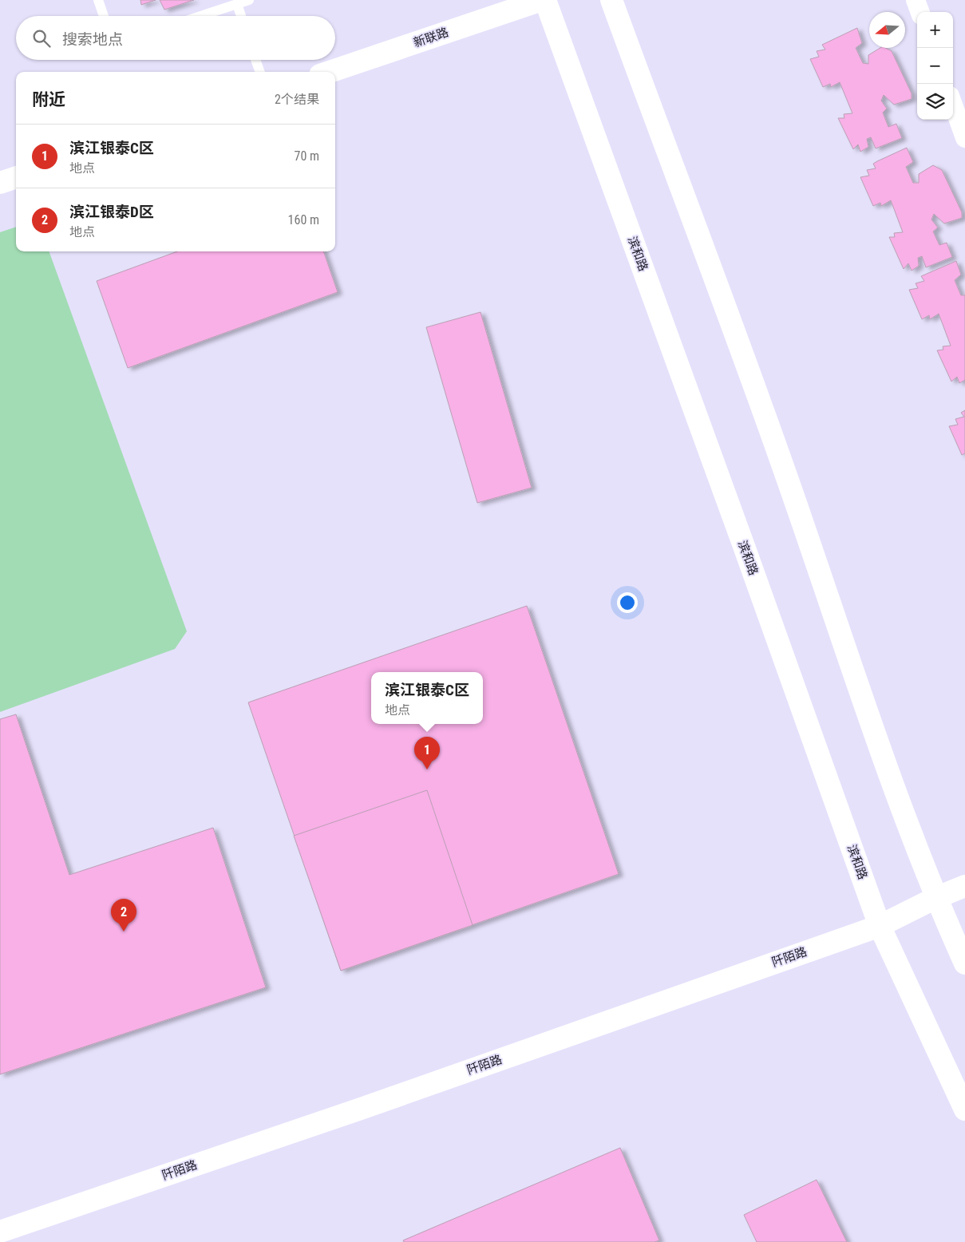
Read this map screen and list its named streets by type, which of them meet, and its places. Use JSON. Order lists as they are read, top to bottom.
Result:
{
  "streets": {
    "main road": ["新联路", "滨和路", "阡陌路"]
  },
  "crossings": [
    ["新联路", "滨和路"],
    ["滨和路", "阡陌路"]
  ],
  "north": "left",
  "page": {
    "map_buttons": ["+", "−"],
    "search": "搜索地点",
    "heading": ["附近", "2个结果"],
    "list": [
      {
        "mark": "1",
        "name": "滨江银泰C区",
        "note": "地点",
        "value": "70 m"
      },
      {
        "mark": "2",
        "name": "滨江银泰D区",
        "note": "地点",
        "value": "160 m"
      }
    ],
    "popup": ["滨江银泰C区", "地点"],
    "pins": ["1", "2"]
  }
}
